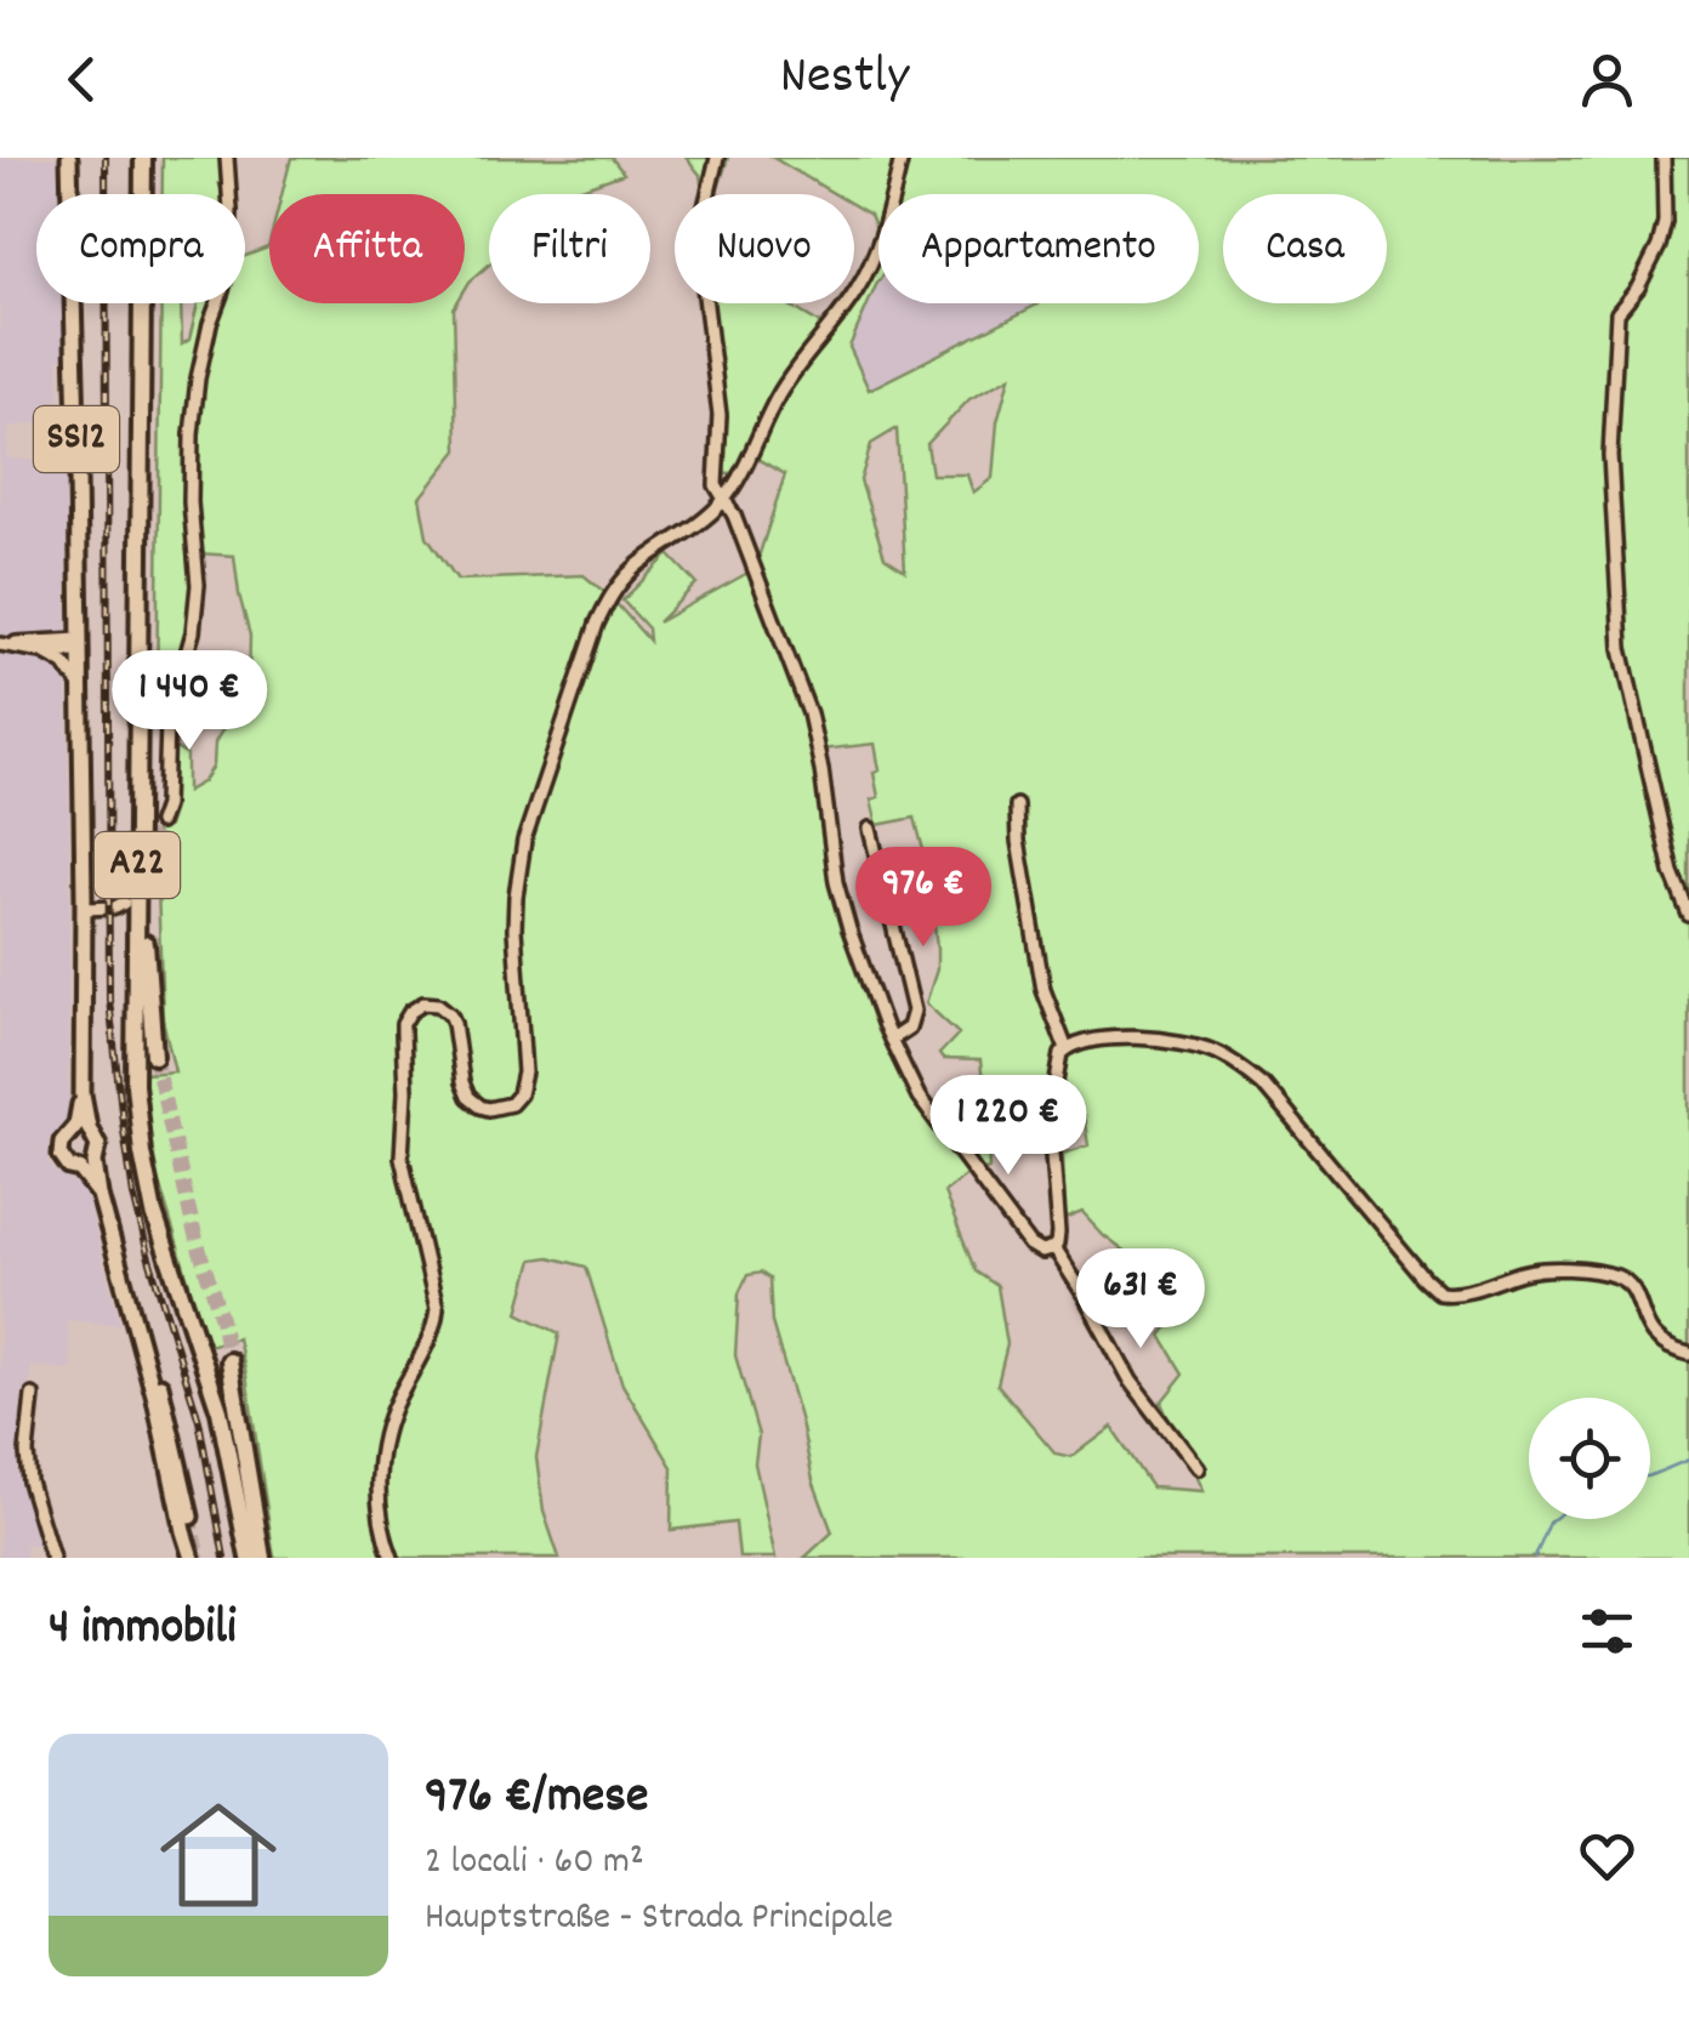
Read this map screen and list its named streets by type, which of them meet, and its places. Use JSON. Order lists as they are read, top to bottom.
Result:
{
  "streets": {
    "highway": ["A22"],
    "main road": ["SS12"]
  },
  "page": {
    "header": "Nestly",
    "chip": [
      "Compra",
      "Affitta",
      "Filtri",
      "Nuovo",
      "Appartamento",
      "Casa"
    ],
    "price": [
      "1 440 €",
      "976 €",
      "1 220 €",
      "631 €"
    ],
    "heading": "4 immobili",
    "list": [
      {
        "name": "976 €/mese",
        "note": "2 locali · 60 m² · Hauptstraße - Strada Principale"
      }
    ]
  }
}
